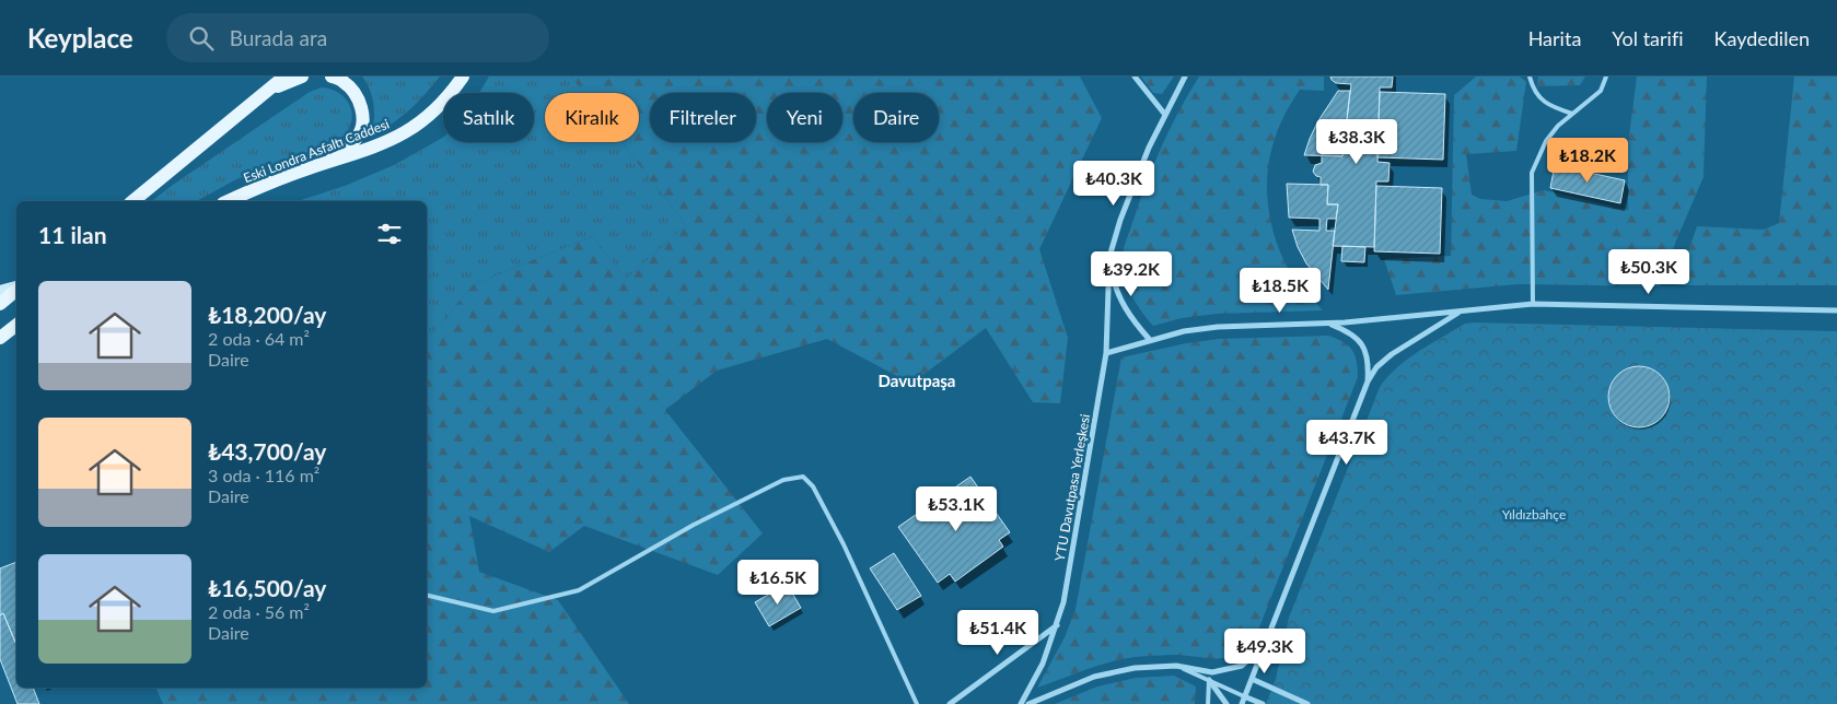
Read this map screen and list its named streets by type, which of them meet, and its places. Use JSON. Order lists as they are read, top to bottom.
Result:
{
  "streets": {
    "main road": ["Eski Londra Asfaltı Caddesi"],
    "street": ["YTU Davutpasa Yerleşkesi"]
  },
  "districts": ["Davutpaşa"],
  "parks": ["Yıldızbahçe"],
  "page": {
    "header": "Keyplace",
    "search": "Burada ara",
    "nav": ["Harita", "Yol tarifi", "Kaydedilen"],
    "chip": [
      "Satılık",
      "Kiralık",
      "Filtreler",
      "Yeni",
      "Daire"
    ],
    "price": [
      "₺38.3K",
      "₺18.2K",
      "₺40.3K",
      "₺50.3K",
      "₺39.2K",
      "₺18.5K",
      "₺43.7K",
      "₺53.1K",
      "₺16.5K",
      "₺51.4K",
      "₺49.3K"
    ],
    "heading": "11 ilan",
    "list": [
      {
        "name": "₺18,200/ay",
        "note": "2 oda · 64 m² · Daire"
      },
      {
        "name": "₺43,700/ay",
        "note": "3 oda · 116 m² · Daire"
      },
      {
        "name": "₺16,500/ay",
        "note": "2 oda · 56 m² · Daire"
      }
    ]
  }
}
